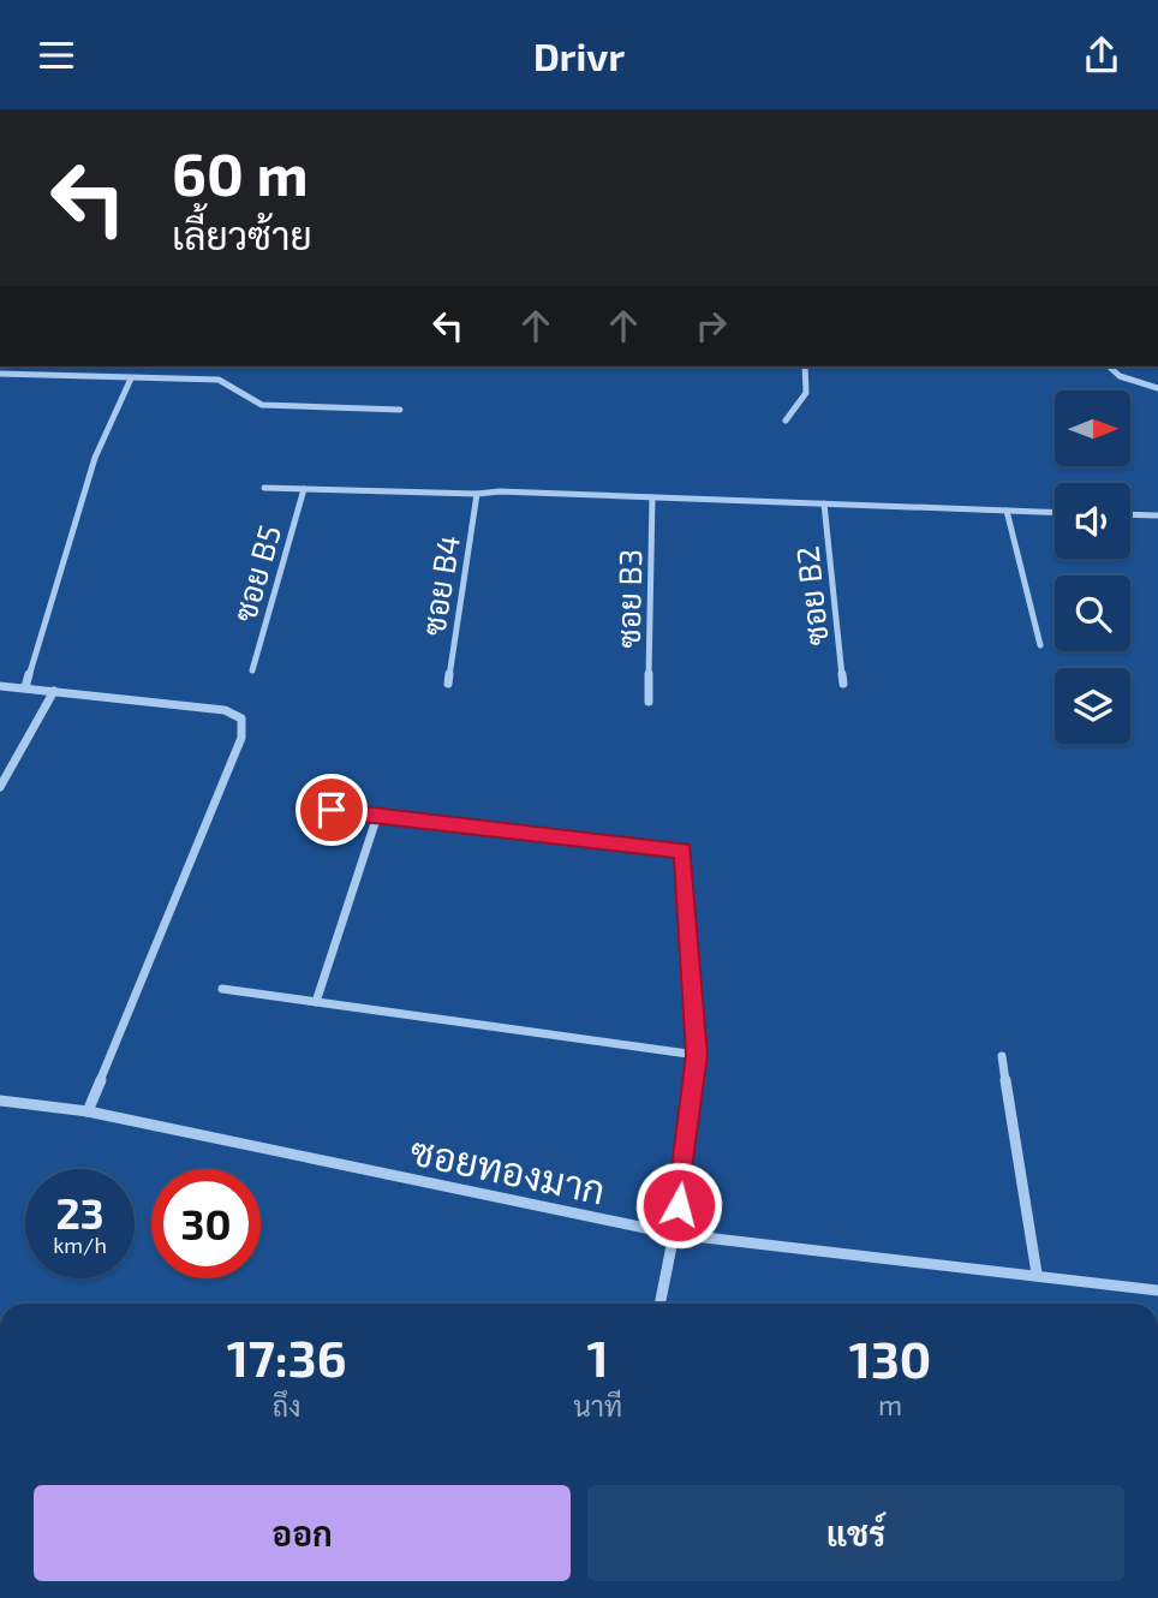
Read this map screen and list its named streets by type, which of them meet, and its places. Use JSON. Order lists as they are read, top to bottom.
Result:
{
  "streets": {
    "street": [
      "ซอย B5",
      "ซอย B4",
      "ซอย B2",
      "ซอย B3",
      "ซอยทองมาก"
    ]
  },
  "north": "right",
  "page": {
    "header": "Drivr",
    "turn": ["60 m", "เลี้ยวซ้าย"],
    "speed": "23 km/h",
    "limit": "30",
    "eta": [
      "17:36",
      "ถึง",
      "1",
      "นาที",
      "130",
      "m"
    ],
    "buttons": ["ออก", "แชร์"]
  }
}
